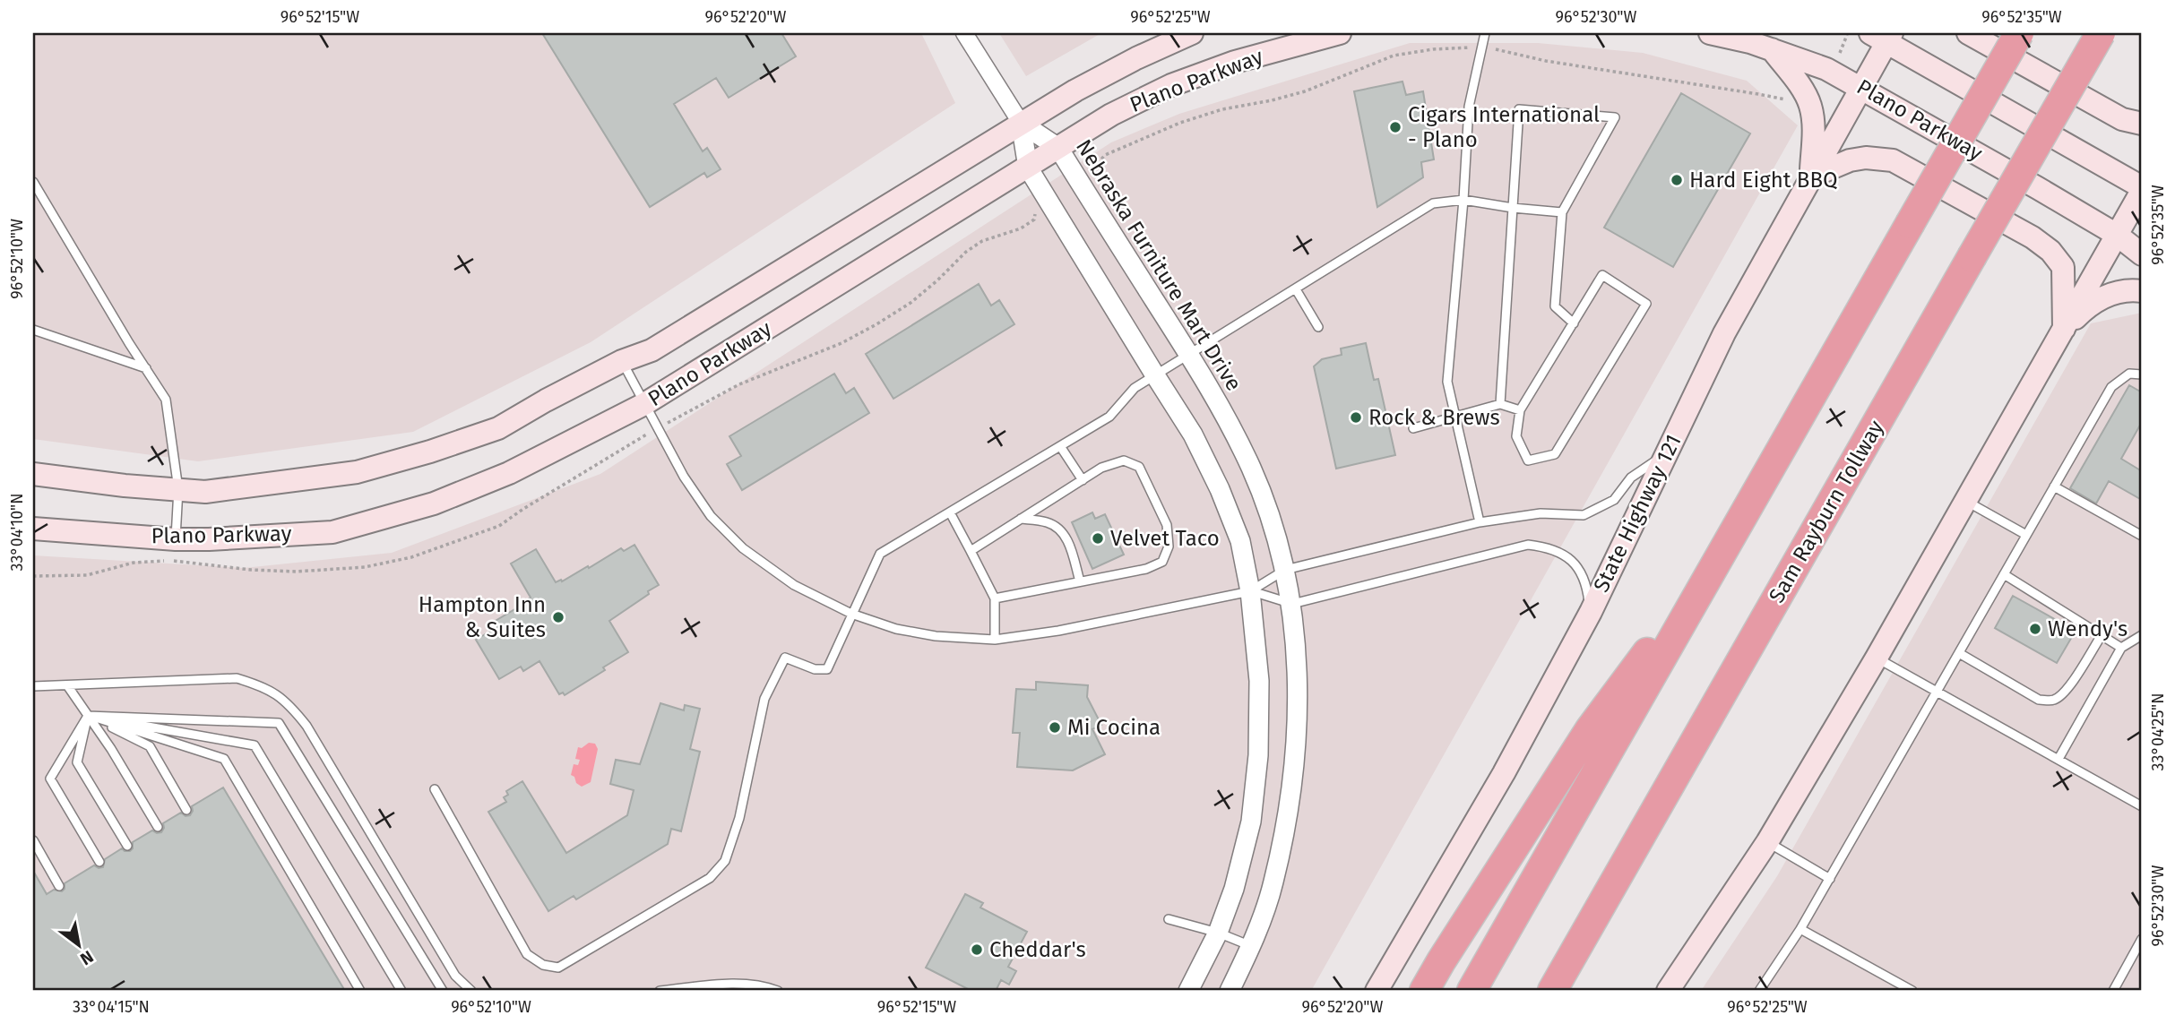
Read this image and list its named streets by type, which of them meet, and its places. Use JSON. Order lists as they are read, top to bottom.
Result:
{
  "streets": {
    "highway": ["Sam Rayburn Tollway"],
    "main road": ["Plano Parkway", "State Highway 121"],
    "street": ["Nebraska Furniture Mart Drive"]
  },
  "crossings": [
    ["Plano Parkway", "Nebraska Furniture Mart Drive"],
    ["Plano Parkway", "State Highway 121"]
  ],
  "places": [
    "Cigars International - Plano",
    "Hard Eight BBQ",
    "Rock & Brews",
    "Velvet Taco",
    "Hampton Inn & Suites",
    "Wendy's",
    "Mi Cocina",
    "Cheddar's"
  ],
  "north": "bottom right",
  "coordinates": [
    "96°52'15\"W",
    "96°52'20\"W",
    "96°52'25\"W",
    "96°52'30\"W",
    "96°52'35\"W",
    "96°52'10\"W",
    "33°04'10\"N",
    "33°04'25\"N",
    "33°04'15\"N"
  ]
}
